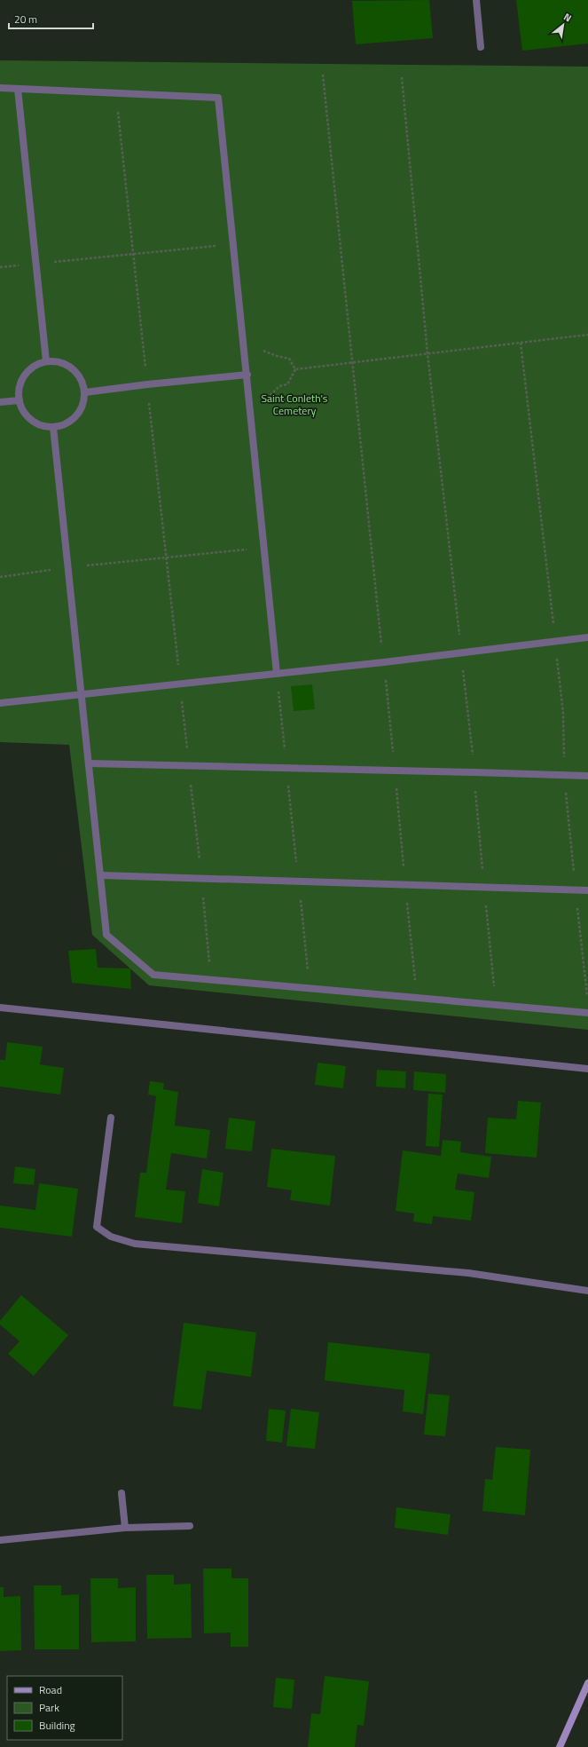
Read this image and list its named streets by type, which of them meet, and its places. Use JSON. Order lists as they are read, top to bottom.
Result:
{
  "parks": ["Saint Conleth's Cemetery"],
  "legend": ["Road", "Park", "Building"],
  "scale_bar": "20 m",
  "north": "top right"
}
